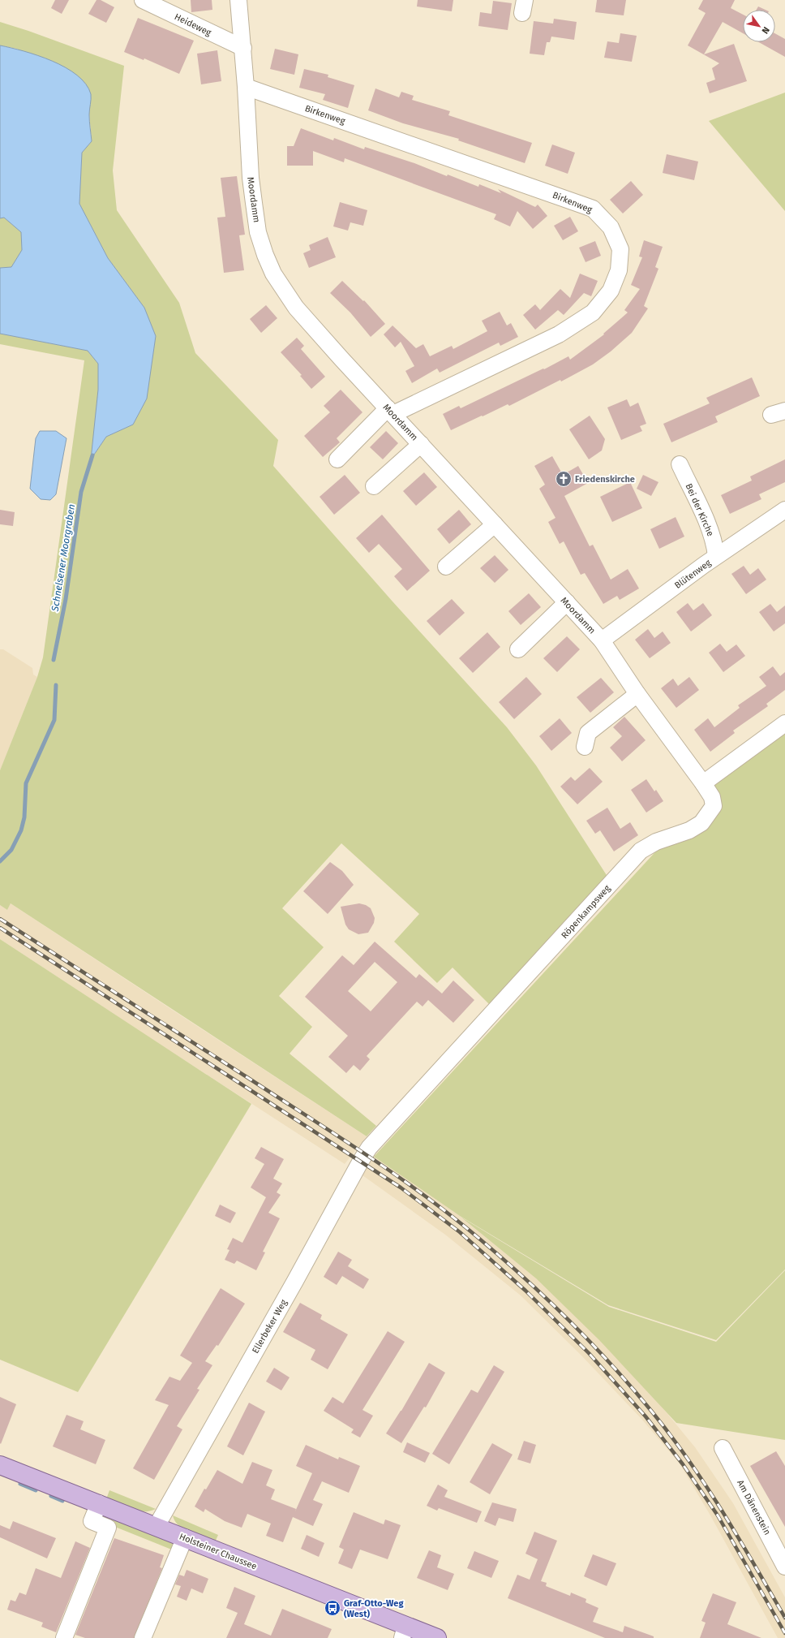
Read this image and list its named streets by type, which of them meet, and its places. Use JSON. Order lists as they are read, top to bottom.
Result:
{
  "streets": {
    "main road": ["Holsteiner Chaussee"],
    "street": [
      "Heideweg",
      "Birkenweg",
      "Moordamm",
      "Bei der Kirche",
      "Blütenweg",
      "Röpenkampsweg",
      "Ellerbeker Weg",
      "Am Dänenstein"
    ]
  },
  "crossings": [
    ["Heideweg", "Moordamm"],
    ["Birkenweg", "Moordamm"],
    ["Moordamm", "Blütenweg"],
    ["Moordamm", "Röpenkampsweg"],
    ["Bei der Kirche", "Blütenweg"],
    ["Röpenkampsweg", "Ellerbeker Weg"],
    ["Ellerbeker Weg", "Holsteiner Chaussee"]
  ],
  "water": ["Schnelsener Moorgraben"],
  "places": {
    "church": ["Friedenskirche"],
    "bus stop": ["Graf-Otto-Weg (West)"]
  },
  "north": "bottom right"
}
